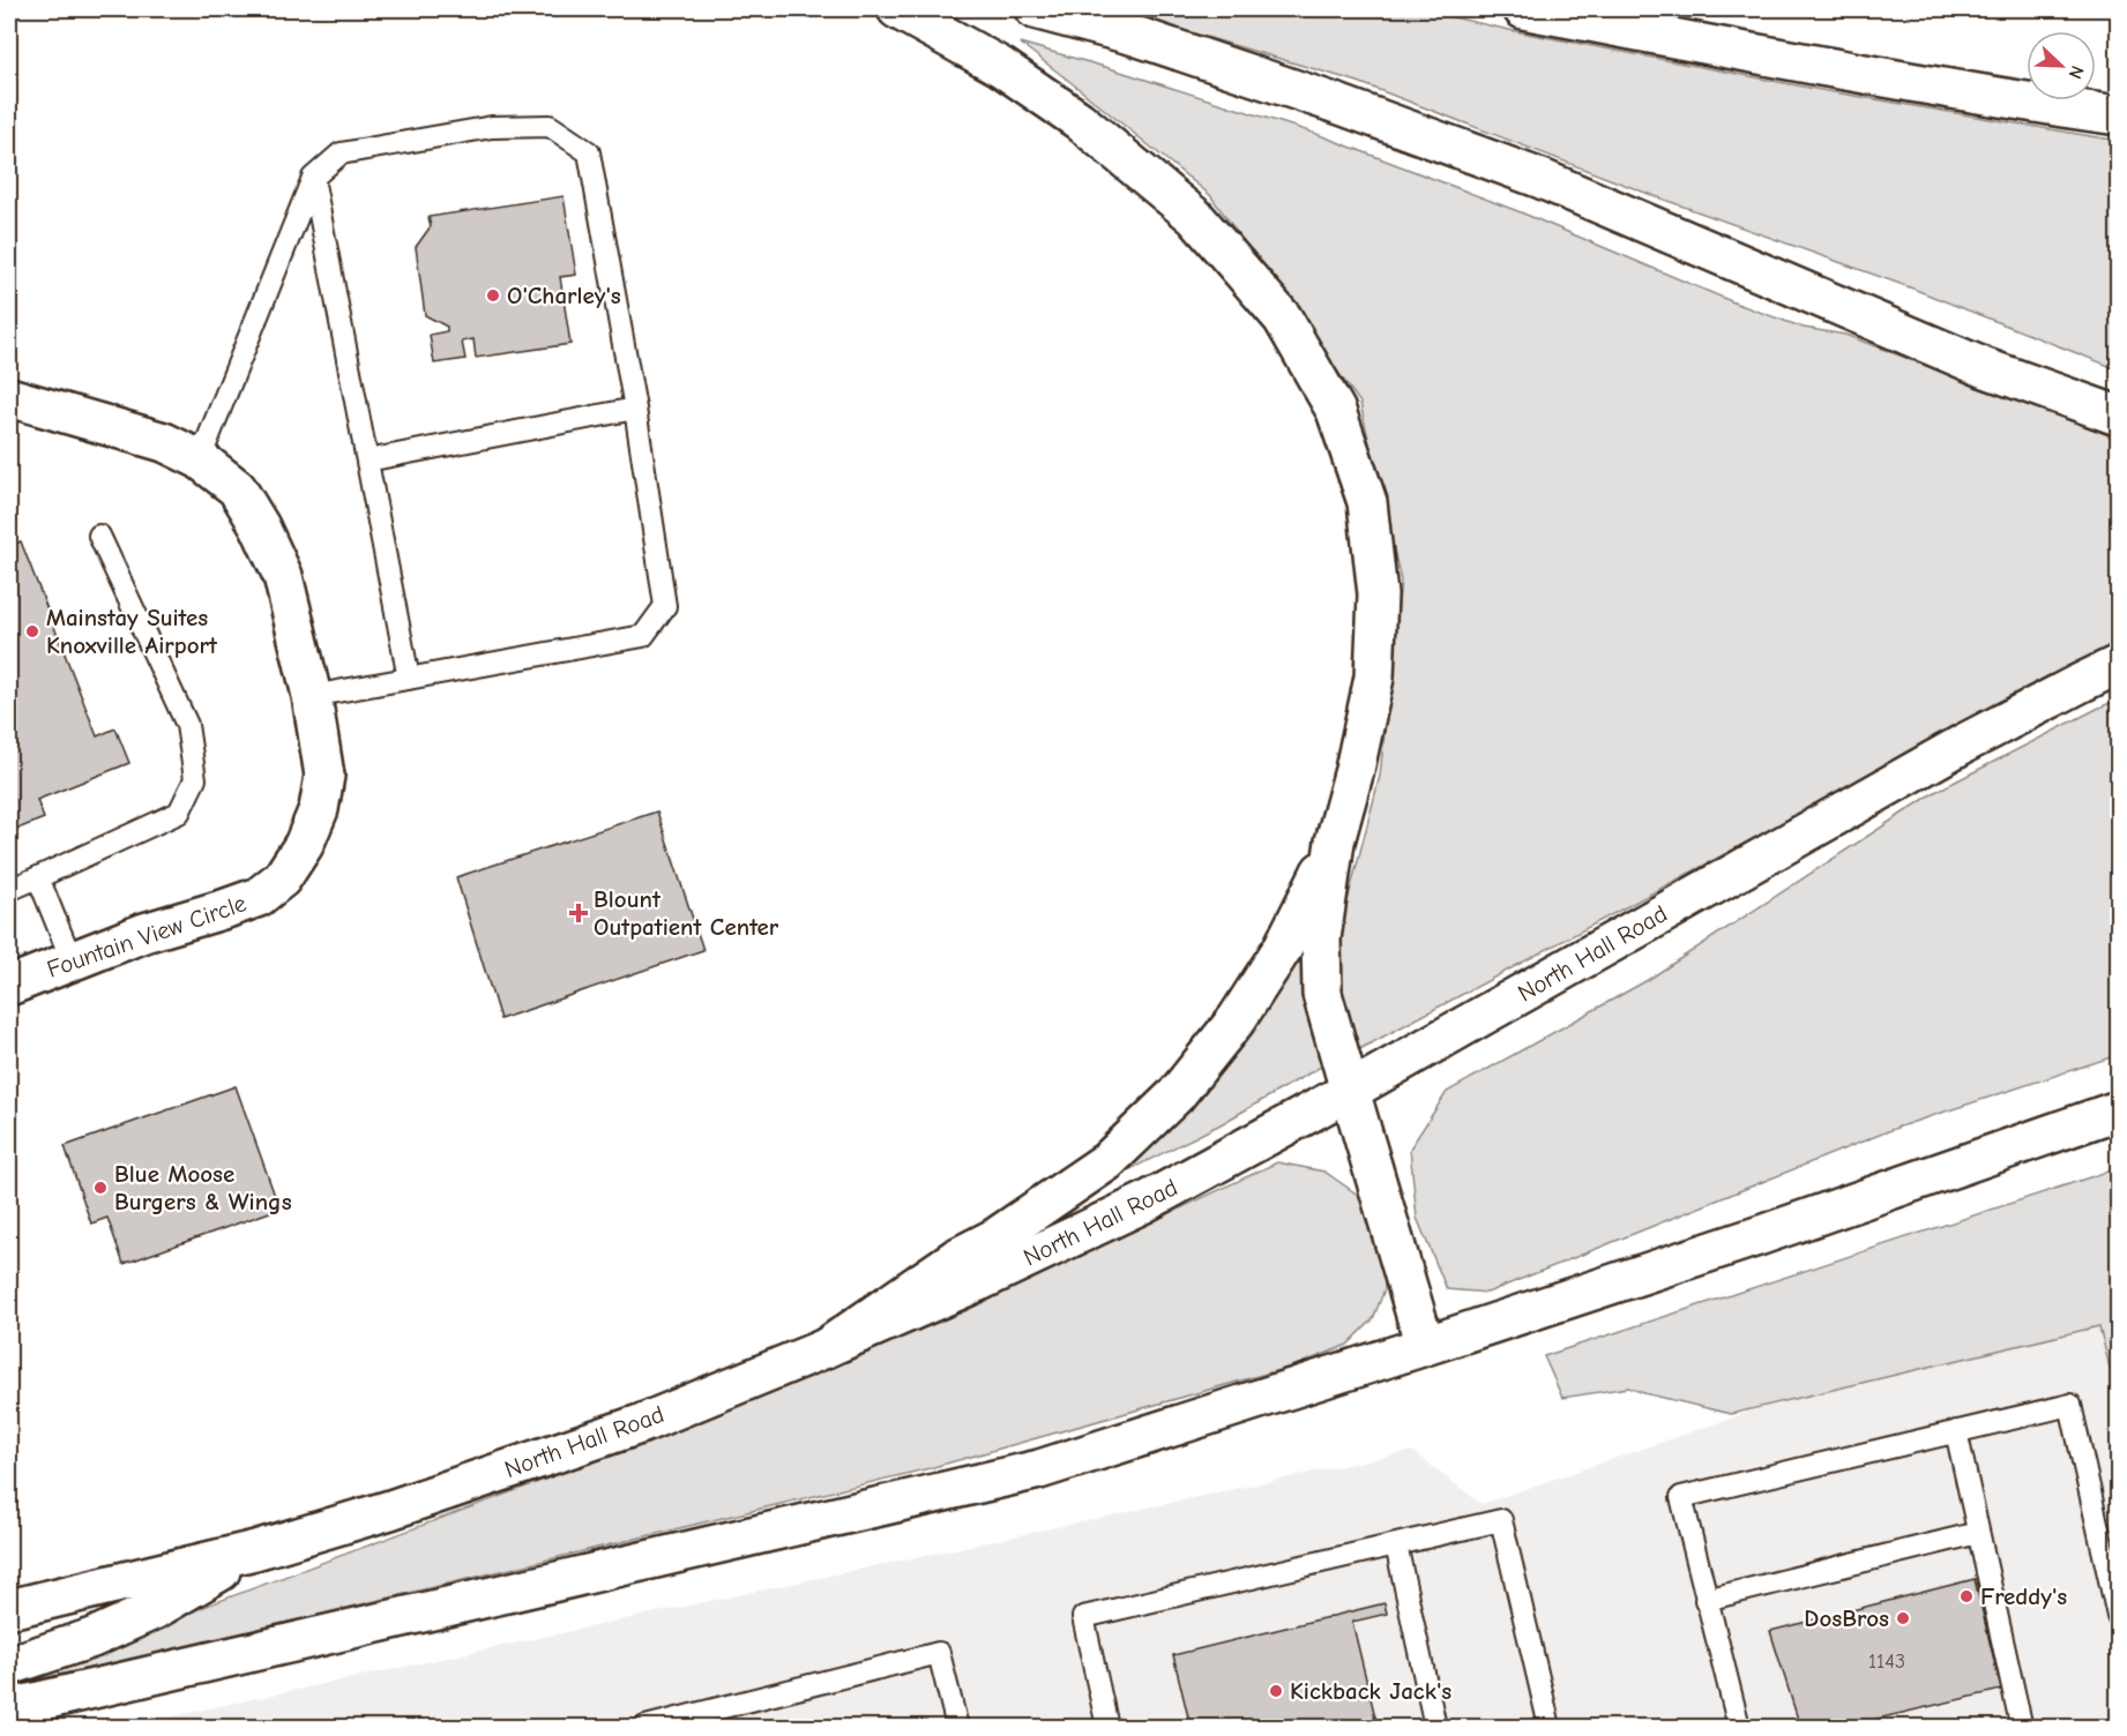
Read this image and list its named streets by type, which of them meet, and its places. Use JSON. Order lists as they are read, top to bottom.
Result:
{
  "streets": {
    "main road": ["Fountain View Circle", "North Hall Road"]
  },
  "places": {
    "other": [
      "O'Charley's",
      "Mainstay Suites Knoxville Airport",
      "Blue Moose Burgers & Wings",
      "Freddy's",
      "DosBros",
      "Kickback Jack's"
    ],
    "health": ["Blount Outpatient Center"]
  },
  "house_numbers": ["1143"],
  "north": "bottom right"
}
